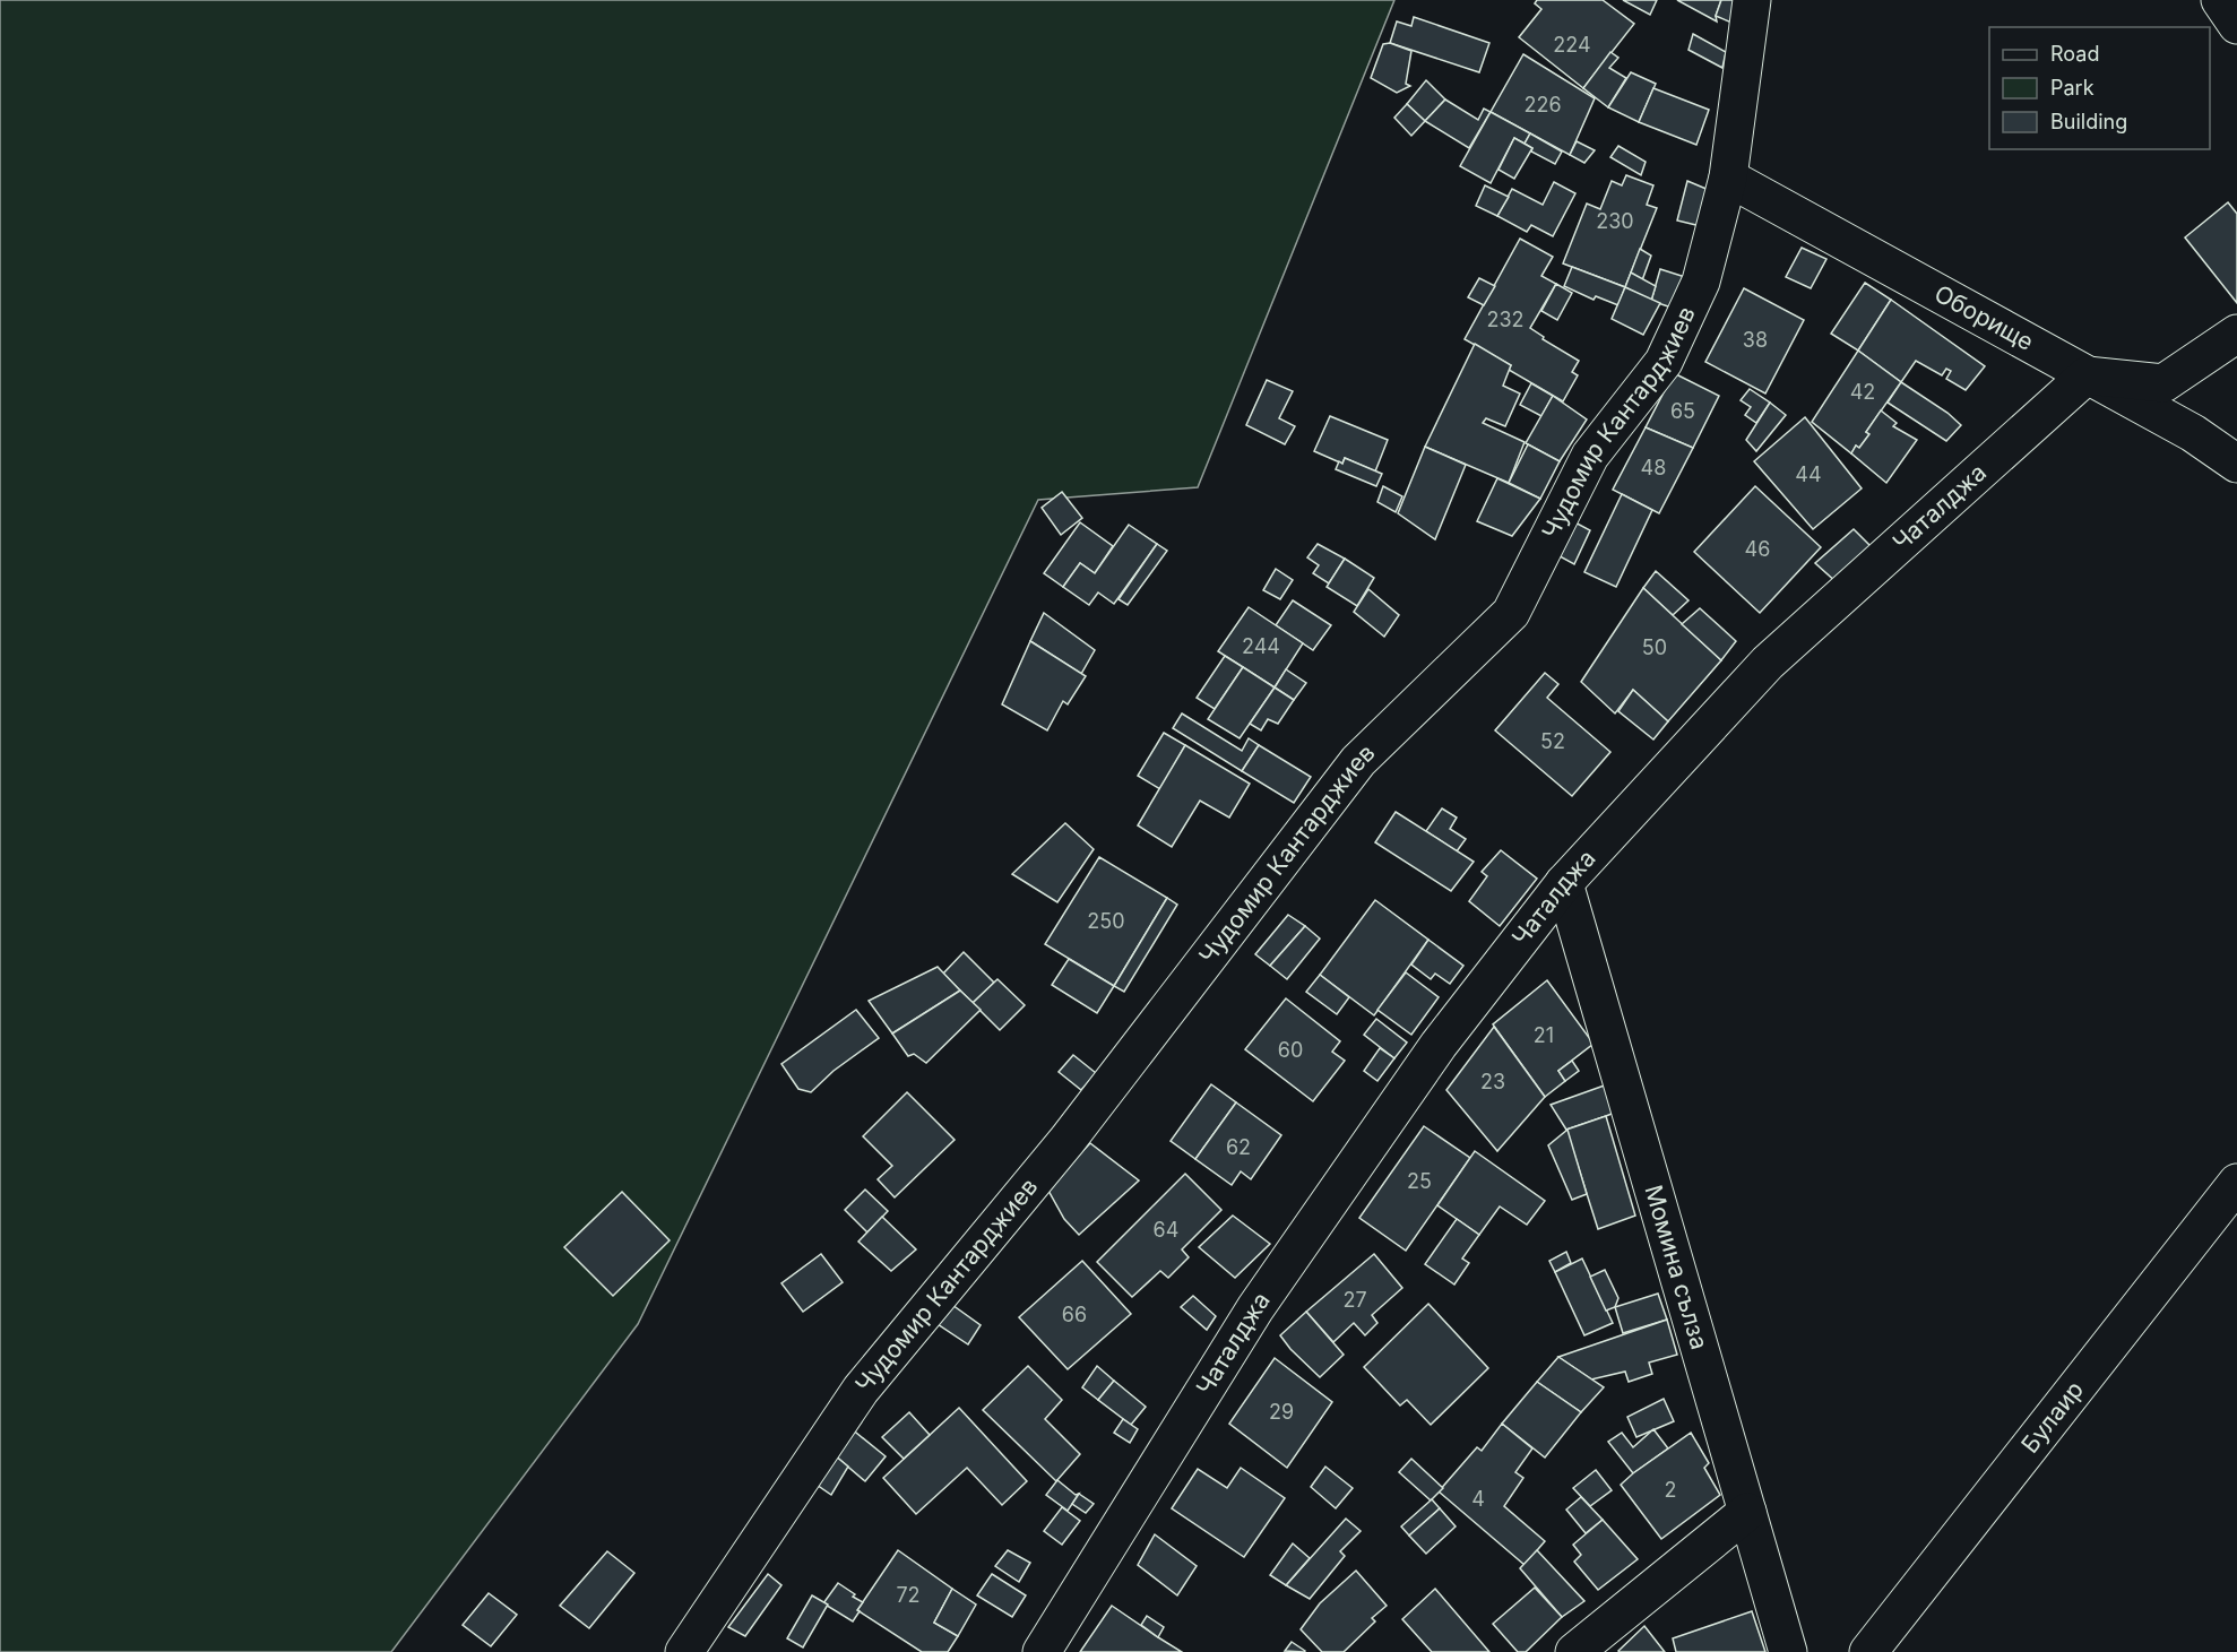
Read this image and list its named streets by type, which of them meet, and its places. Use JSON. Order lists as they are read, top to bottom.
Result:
{
  "streets": {
    "street": [
      "Оборище",
      "Чудомир Кантарджиев",
      "Чаталджа",
      "Момина сълза",
      "Булаир"
    ]
  },
  "crossings": [
    ["Оборище", "Чудомир Кантарджиев"],
    ["Оборище", "Чаталджа"],
    ["Чаталджа", "Момина сълза"]
  ],
  "house_numbers": [
    "224",
    "226",
    "230",
    "232",
    "38",
    "42",
    "65",
    "48",
    "44",
    "46",
    "244",
    "50",
    "52",
    "250",
    "21",
    "60",
    "23",
    "62",
    "25",
    "64",
    "27",
    "66",
    "29",
    "2",
    "4",
    "72"
  ],
  "legend": ["Road", "Park", "Building"]
}
